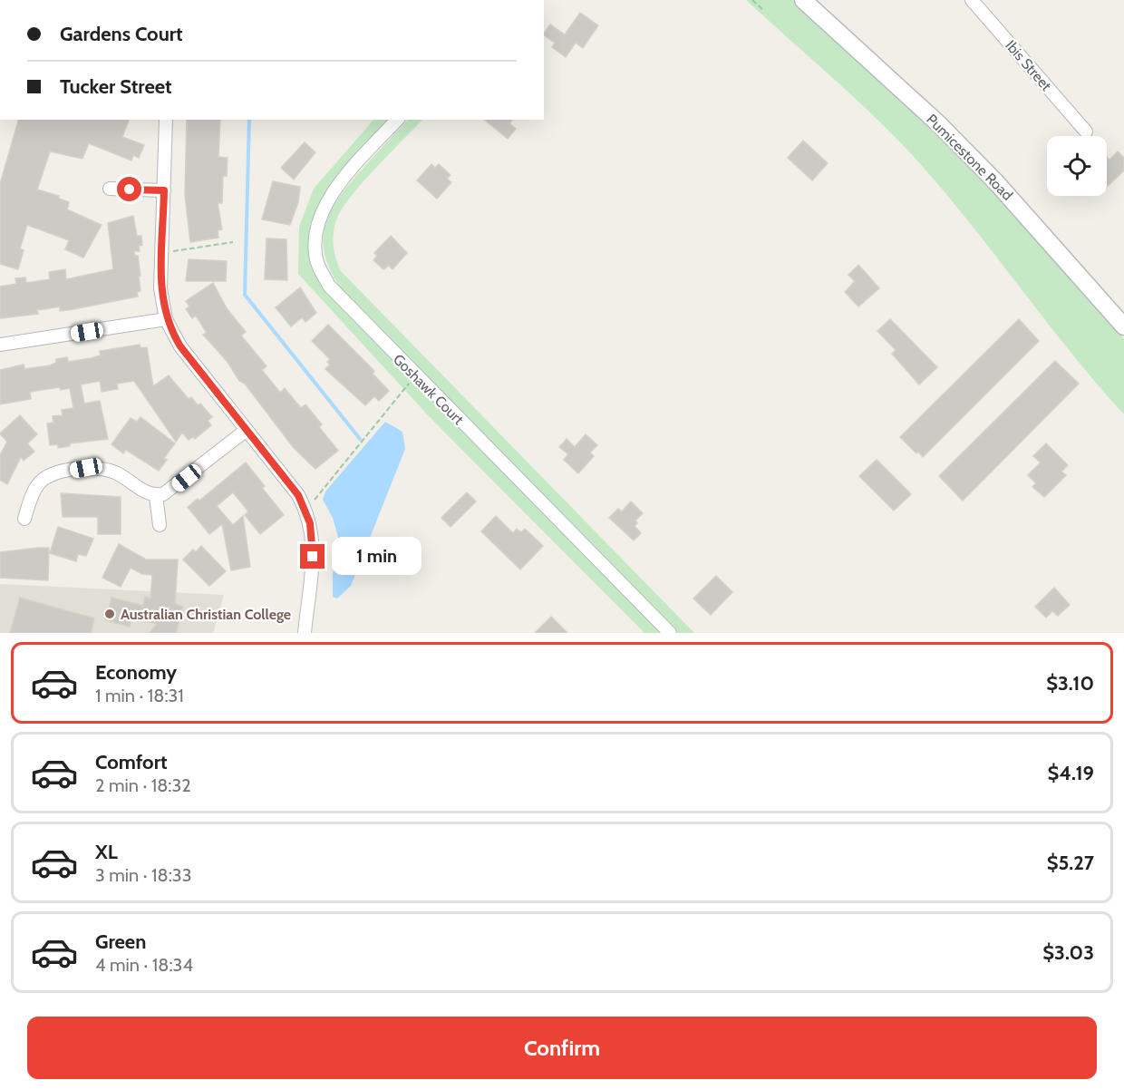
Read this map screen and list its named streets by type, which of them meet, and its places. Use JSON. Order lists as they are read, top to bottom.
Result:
{
  "streets": {
    "main road": ["Pumicestone Road"],
    "street": ["Ibis Street", "Goshawk Court"]
  },
  "places": ["Australian Christian College"],
  "page": {
    "banner": ["Gardens Court", "Tucker Street"],
    "bubble": "1 min",
    "list": [
      {
        "name": "Economy",
        "note": "1 min · 18:31",
        "value": "$3.10"
      },
      {
        "name": "Comfort",
        "note": "2 min · 18:32",
        "value": "$4.19"
      },
      {
        "name": "XL",
        "note": "3 min · 18:33",
        "value": "$5.27"
      },
      {
        "name": "Green",
        "note": "4 min · 18:34",
        "value": "$3.03"
      }
    ],
    "buttons": "Confirm"
  }
}
